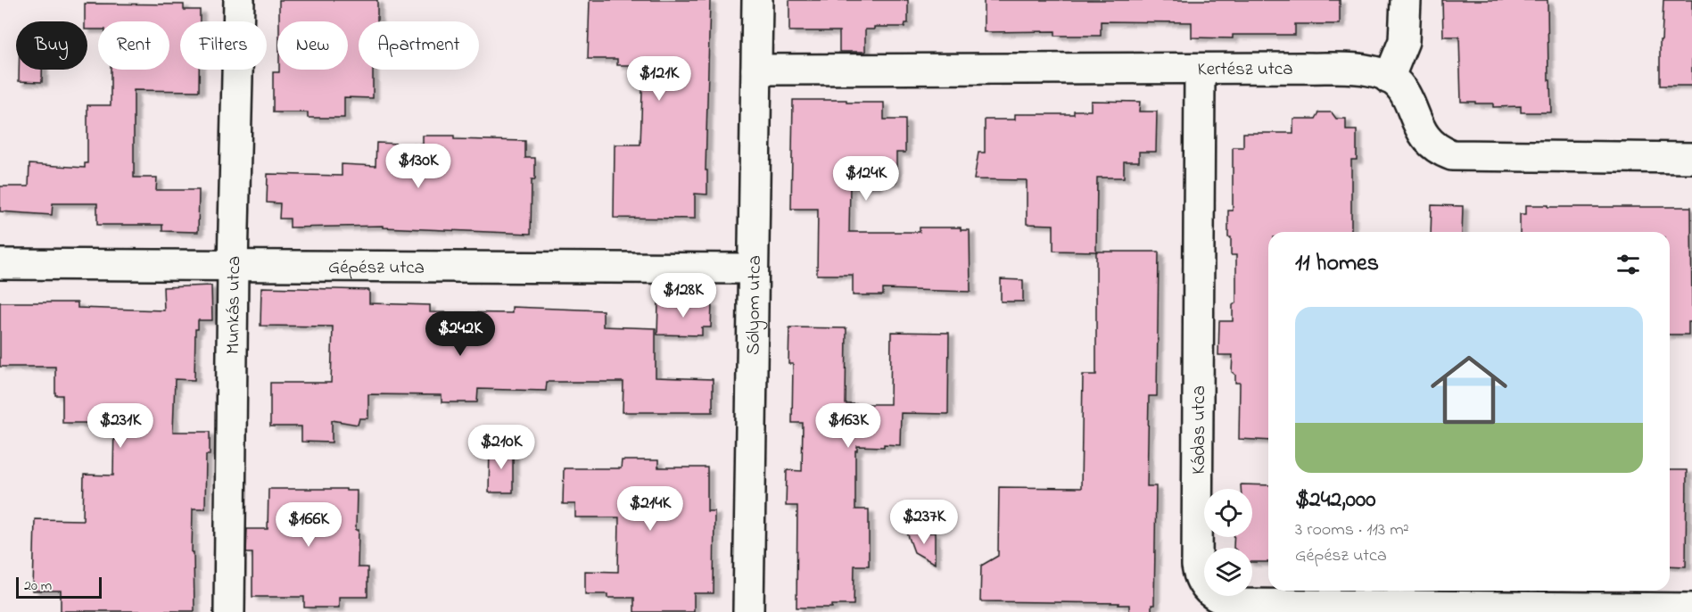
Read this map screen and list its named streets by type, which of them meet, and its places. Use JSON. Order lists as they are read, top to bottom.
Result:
{
  "streets": {
    "street": [
      "Kertész utca",
      "Gépész utca",
      "Munkás utca",
      "Sólyom utca",
      "Kádas utca"
    ]
  },
  "crossings": [
    ["Kertész utca", "Sólyom utca"],
    ["Kertész utca", "Kádas utca"],
    ["Gépész utca", "Munkás utca"],
    ["Gépész utca", "Sólyom utca"]
  ],
  "scale_bar": "20 m",
  "page": {
    "chip": [
      "Buy",
      "Rent",
      "Filters",
      "New",
      "Apartment"
    ],
    "price": [
      "$121K",
      "$130K",
      "$124K",
      "$128K",
      "$242K",
      "$231K",
      "$163K",
      "$210K",
      "$214K",
      "$237K",
      "$166K"
    ],
    "heading": "11 homes",
    "list": [
      {
        "name": "$242,000",
        "note": "3 rooms · 113 m² · Gépész utca"
      }
    ],
    "scale": "20 m"
  }
}
